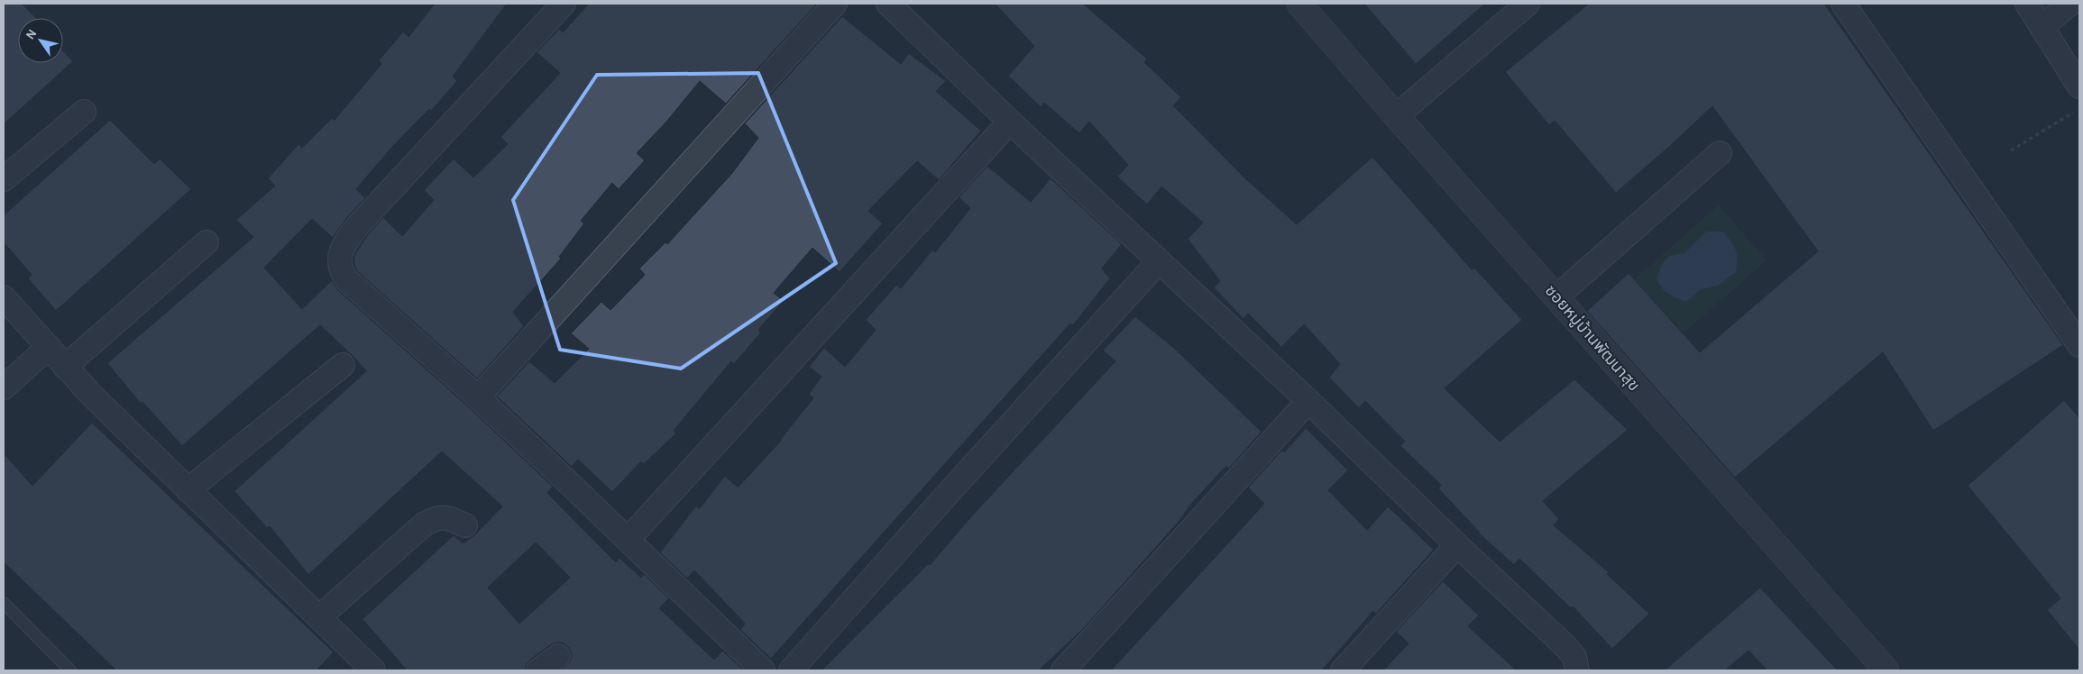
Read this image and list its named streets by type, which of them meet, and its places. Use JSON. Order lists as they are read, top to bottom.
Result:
{
  "streets": {
    "street": ["ซอยหมู่บ้านพัฒนาสุข"]
  },
  "north": "top left"
}
